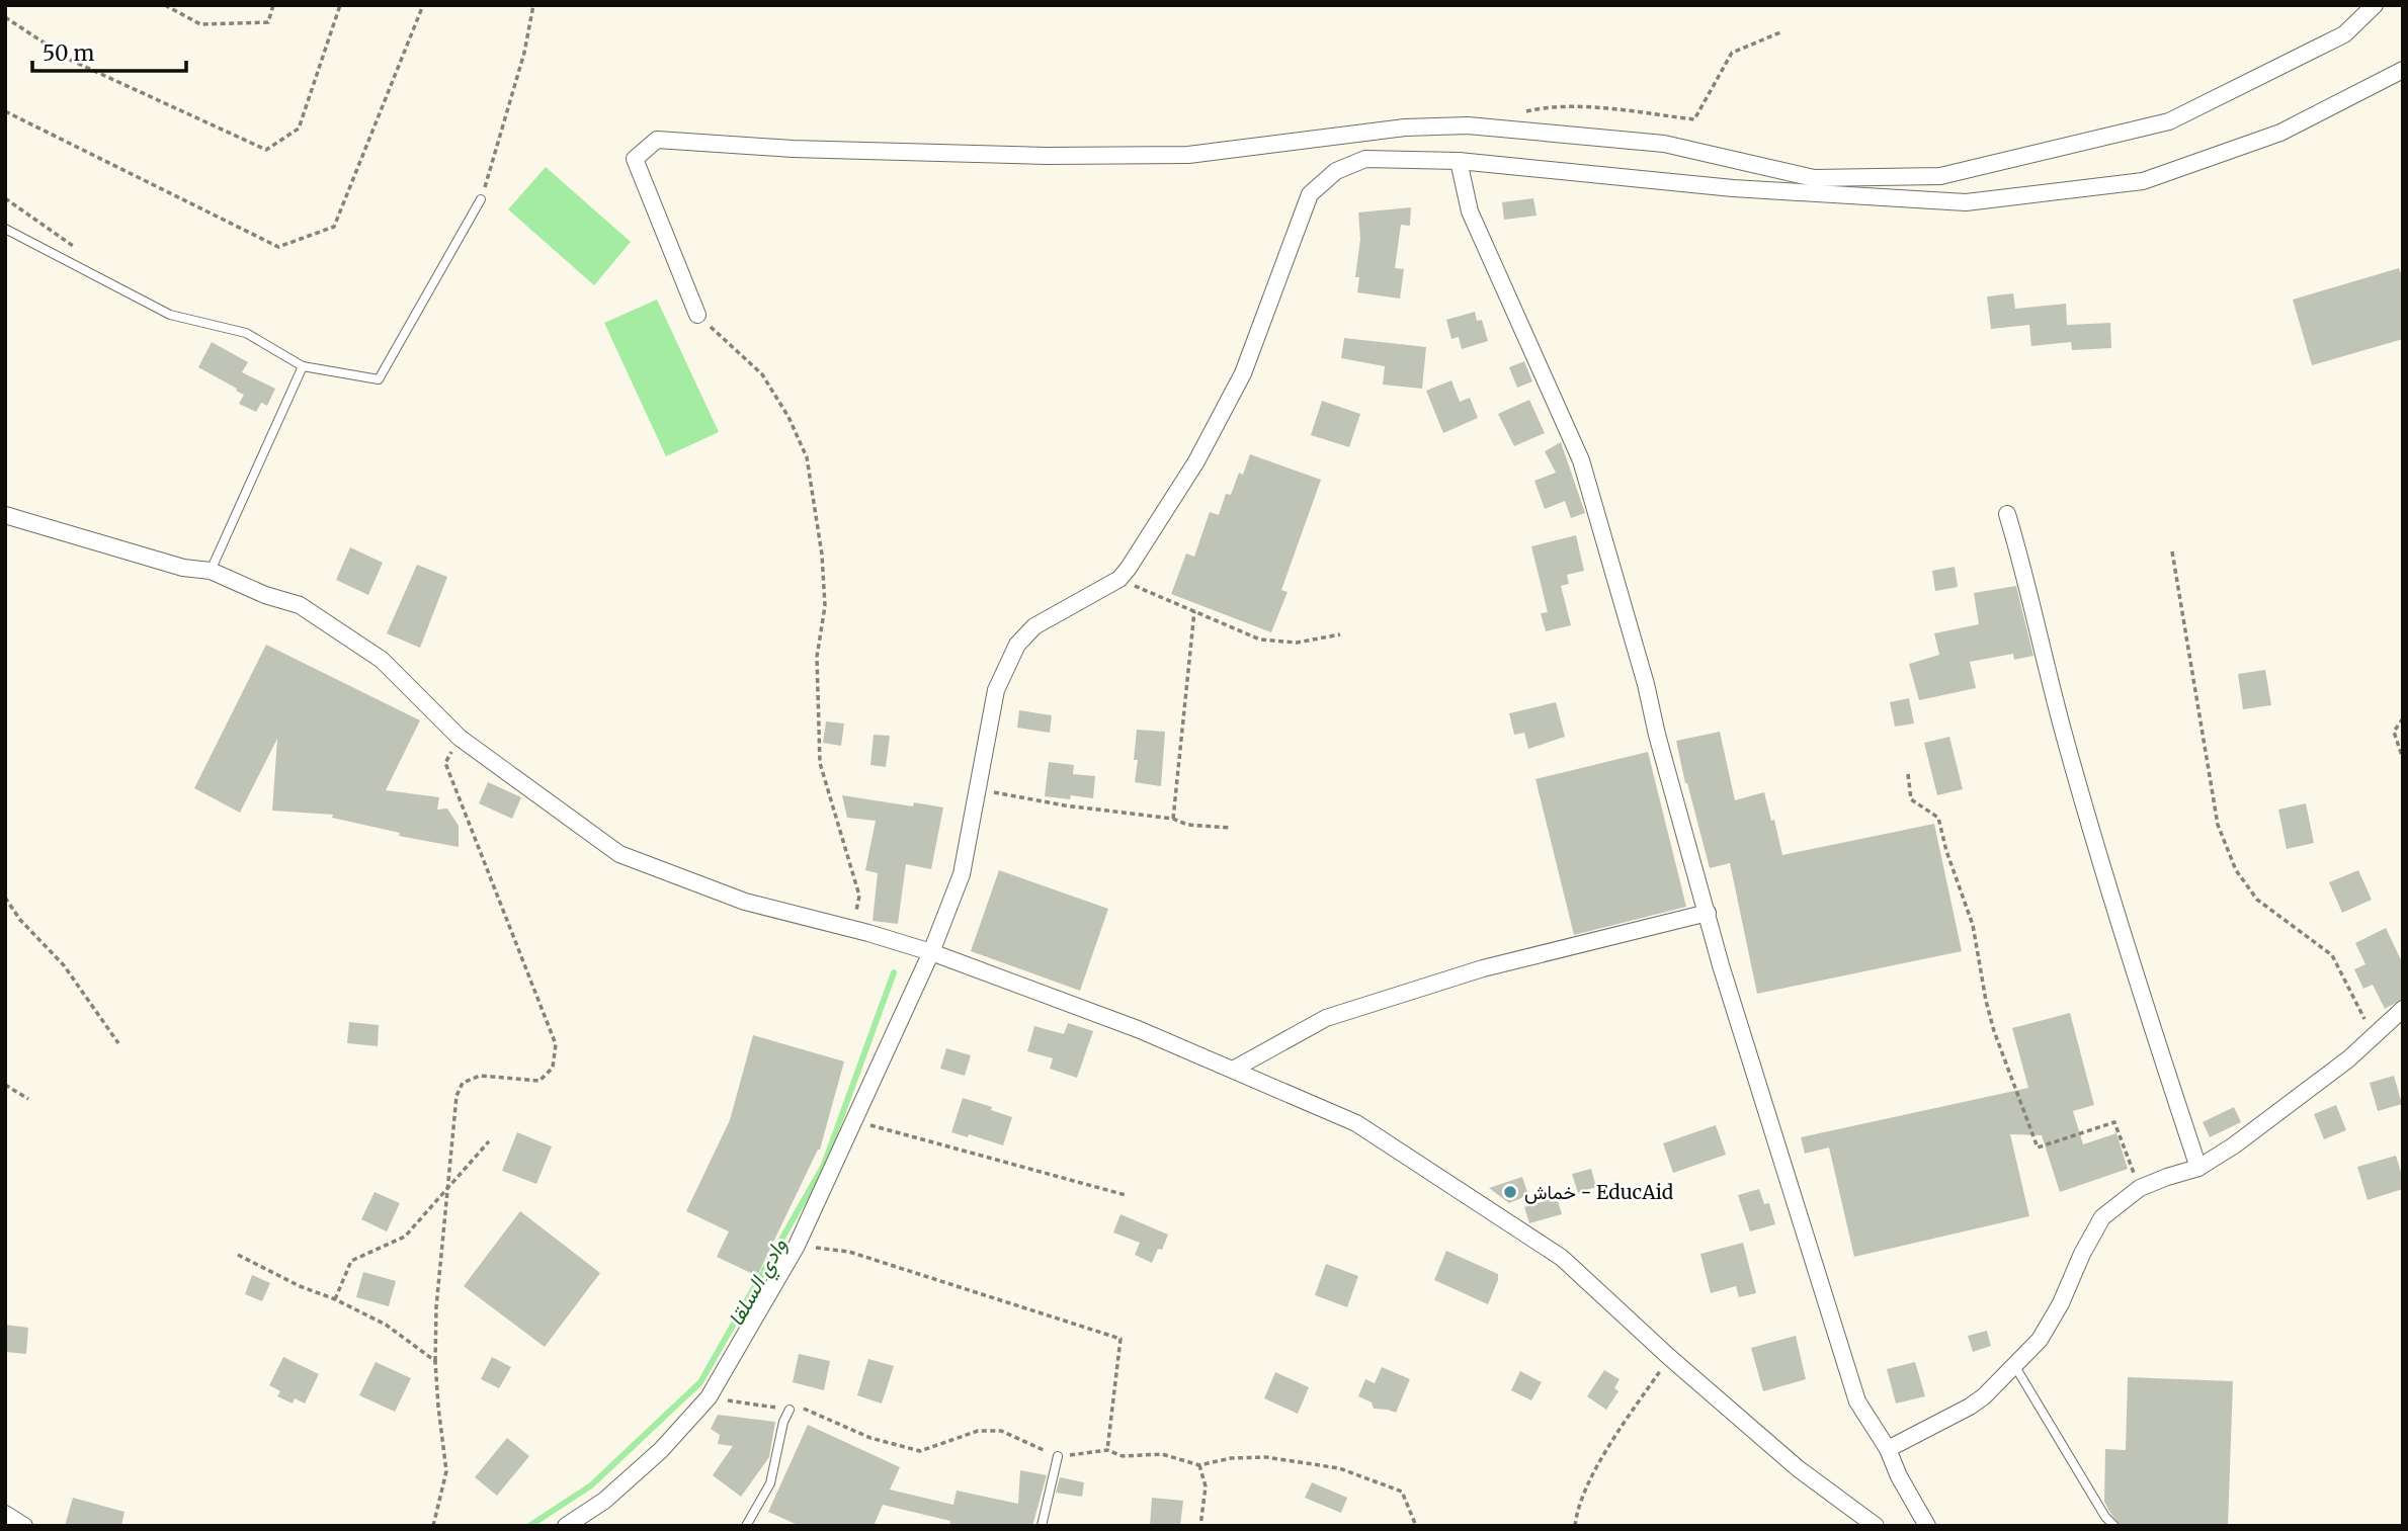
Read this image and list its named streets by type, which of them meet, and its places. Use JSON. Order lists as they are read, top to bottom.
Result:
{
  "water": ["وادي السلقا"],
  "places": ["خماش - EducAid"],
  "scale_bar": "50 m"
}
